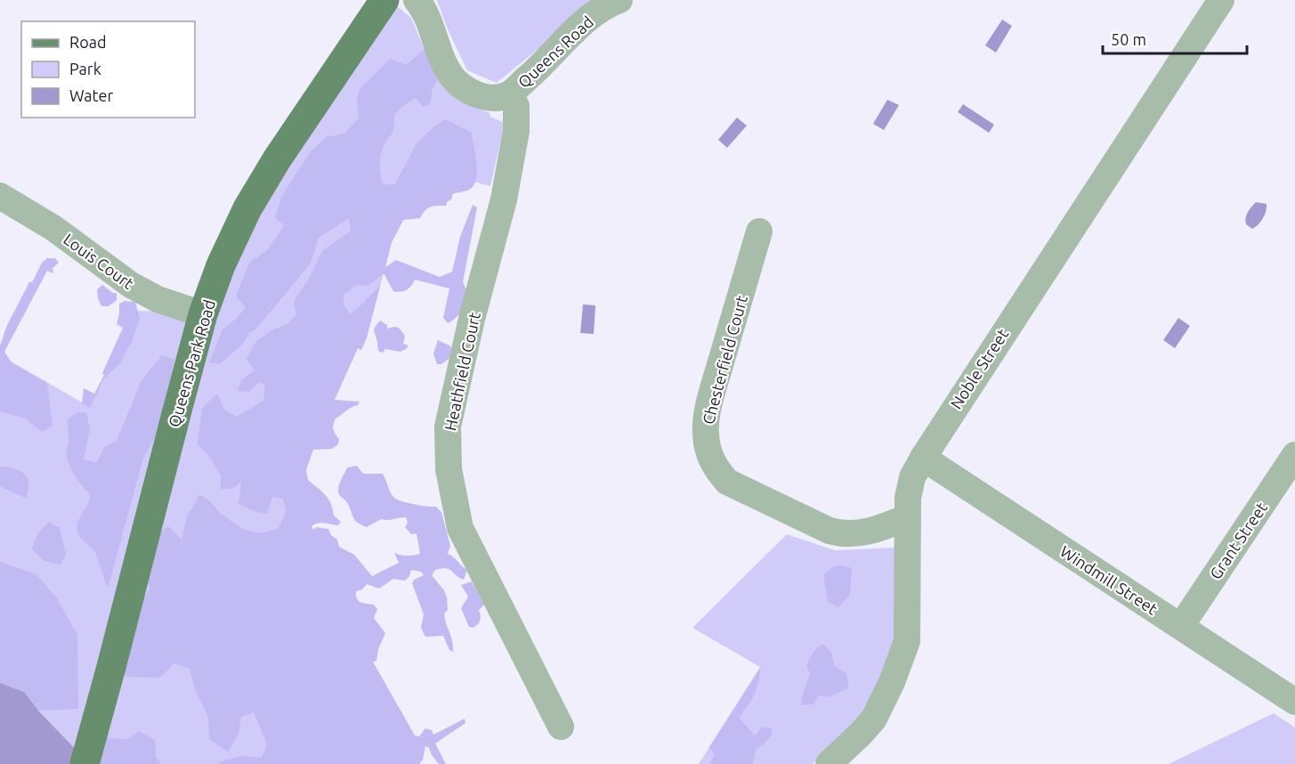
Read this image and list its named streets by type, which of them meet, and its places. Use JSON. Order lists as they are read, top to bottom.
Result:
{
  "streets": {
    "main road": ["Queens Park Road"],
    "street": [
      "Queens Road",
      "Louis Court",
      "Chesterfield Court",
      "Noble Street",
      "Heathfield Court",
      "Grant Street",
      "Windmill Street"
    ]
  },
  "crossings": [
    ["Queens Road", "Heathfield Court"],
    ["Louis Court", "Queens Park Road"],
    ["Chesterfield Court", "Noble Street"],
    ["Noble Street", "Windmill Street"],
    ["Grant Street", "Windmill Street"]
  ],
  "legend": ["Road", "Park", "Water"],
  "scale_bar": "50 m"
}
